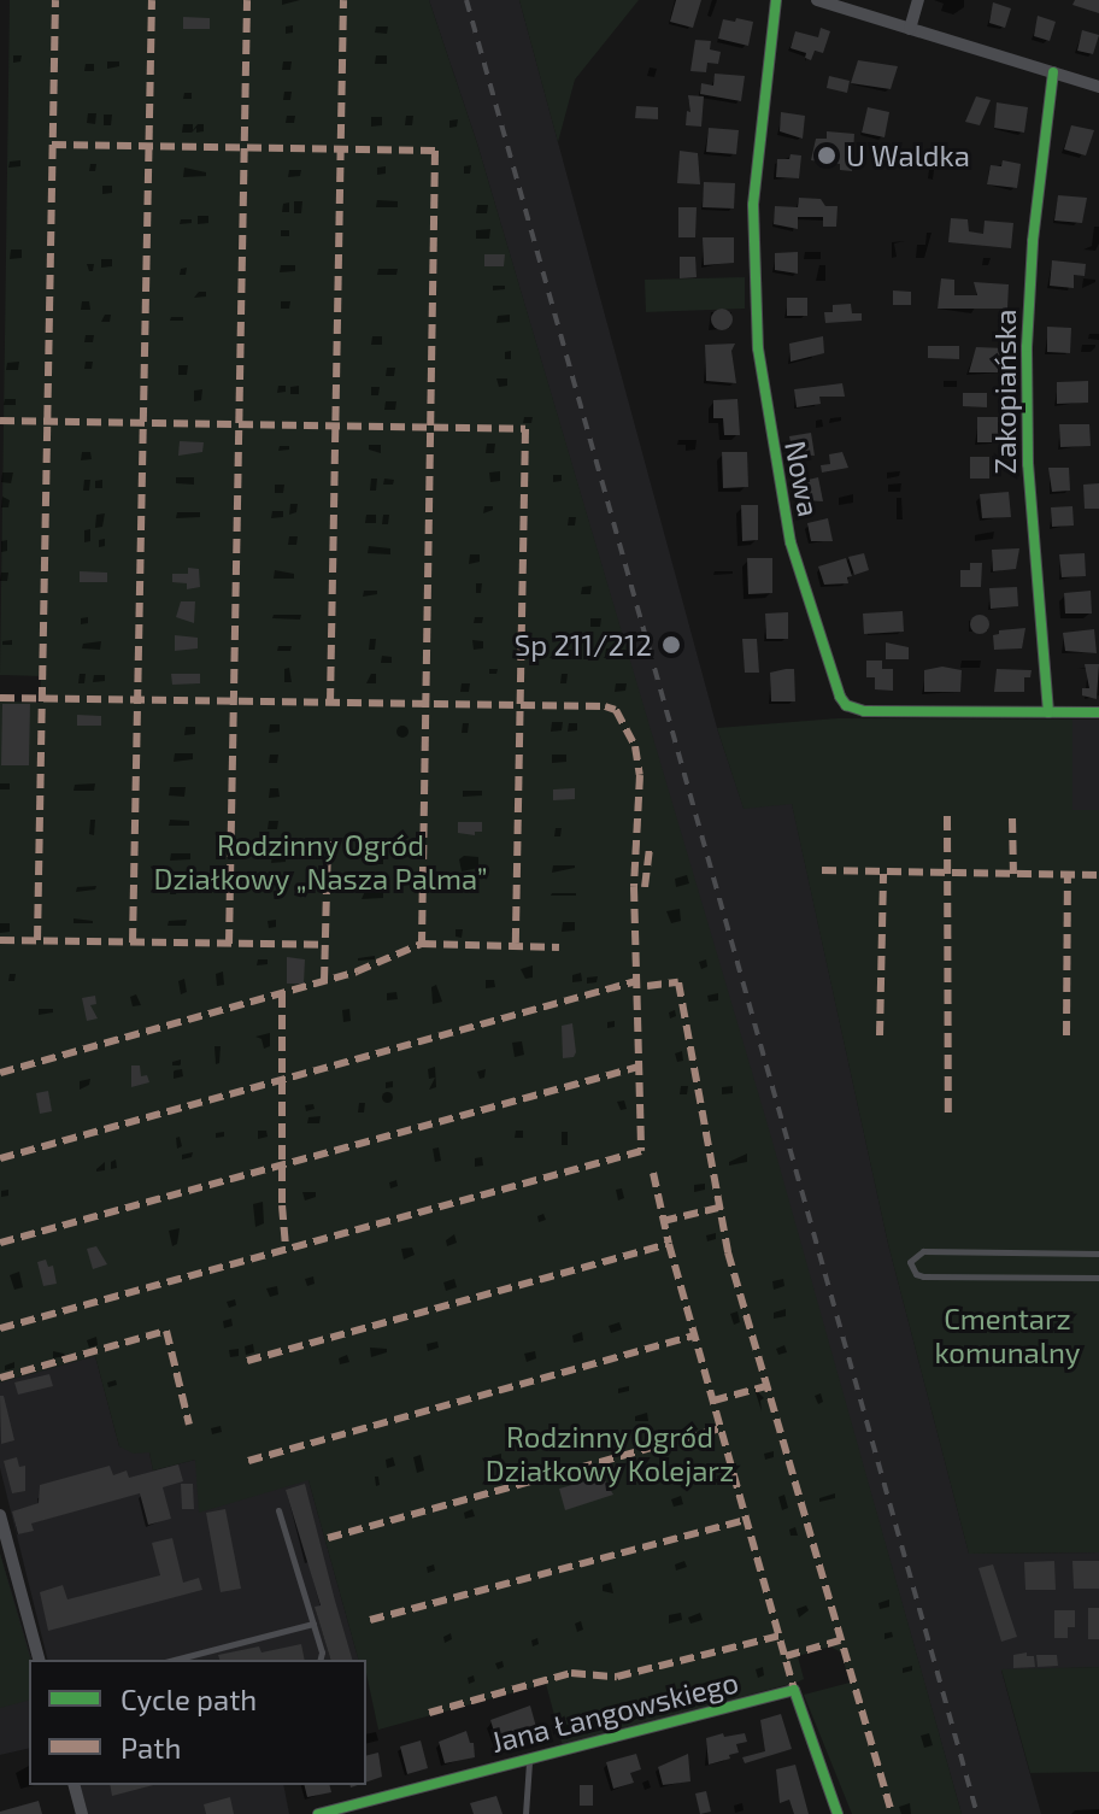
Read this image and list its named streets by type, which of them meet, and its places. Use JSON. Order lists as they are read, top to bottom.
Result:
{
  "streets": {
    "street": ["Zakopiańska", "Nowa", "Jana Łangowskiego"]
  },
  "crossings": [
    ["Zakopiańska", "Nowa"]
  ],
  "parks": ["Rodzinny Ogród Działkowy „Nasza Palma”", "Cmentarz komunalny", "Rodzinny Ogród Działkowy Kolejarz"],
  "places": ["U Waldka", "Sp 211/212"],
  "legend": ["Cycle path", "Path"]
}
